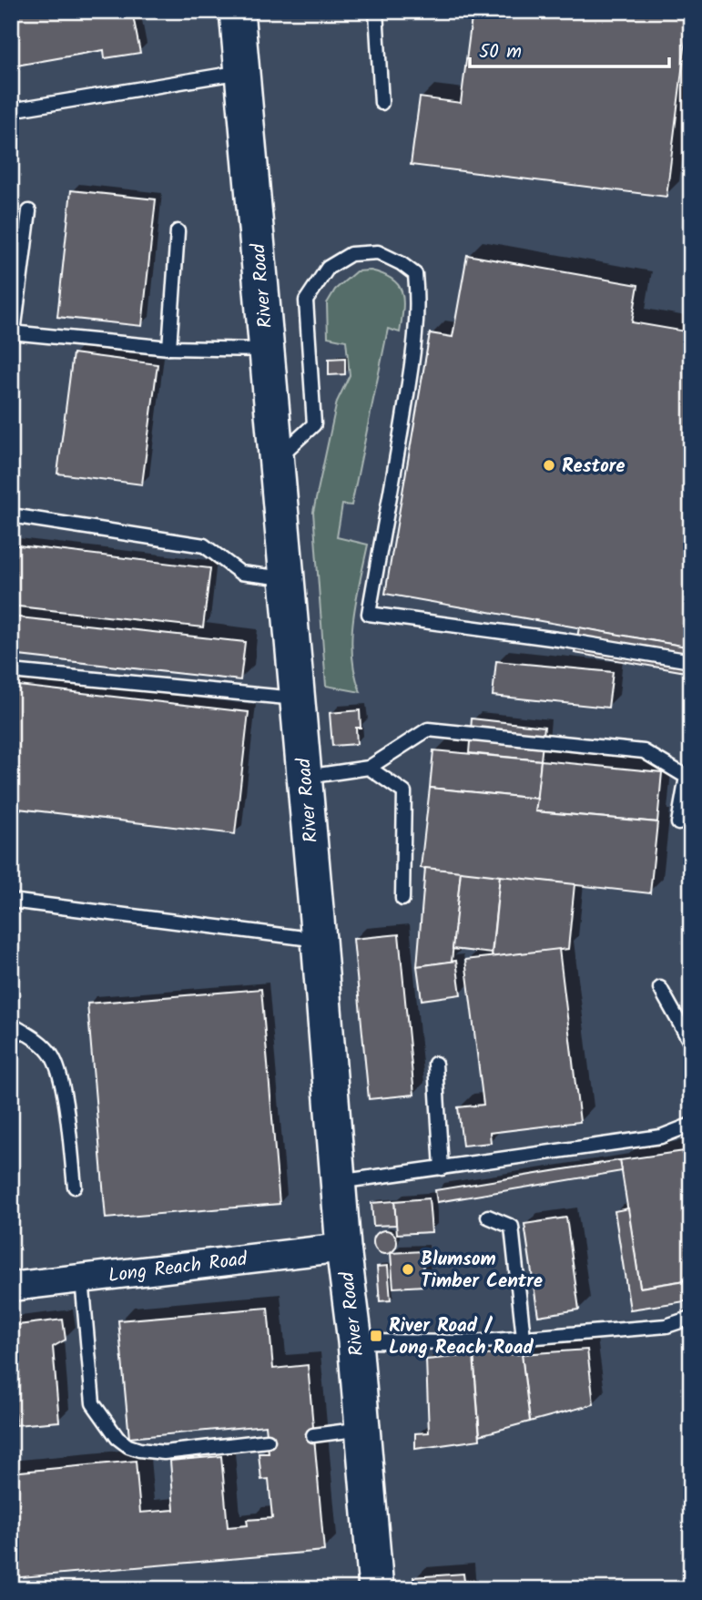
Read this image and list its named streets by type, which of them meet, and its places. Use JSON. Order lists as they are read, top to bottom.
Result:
{
  "streets": {
    "street": ["River Road", "Long Reach Road"]
  },
  "crossings": [
    ["River Road", "Long Reach Road"]
  ],
  "places": {
    "other": ["Restore", "Blumsom Timber Centre"],
    "transit": ["River Road / Long Reach Road"]
  },
  "scale_bar": "50 m"
}
